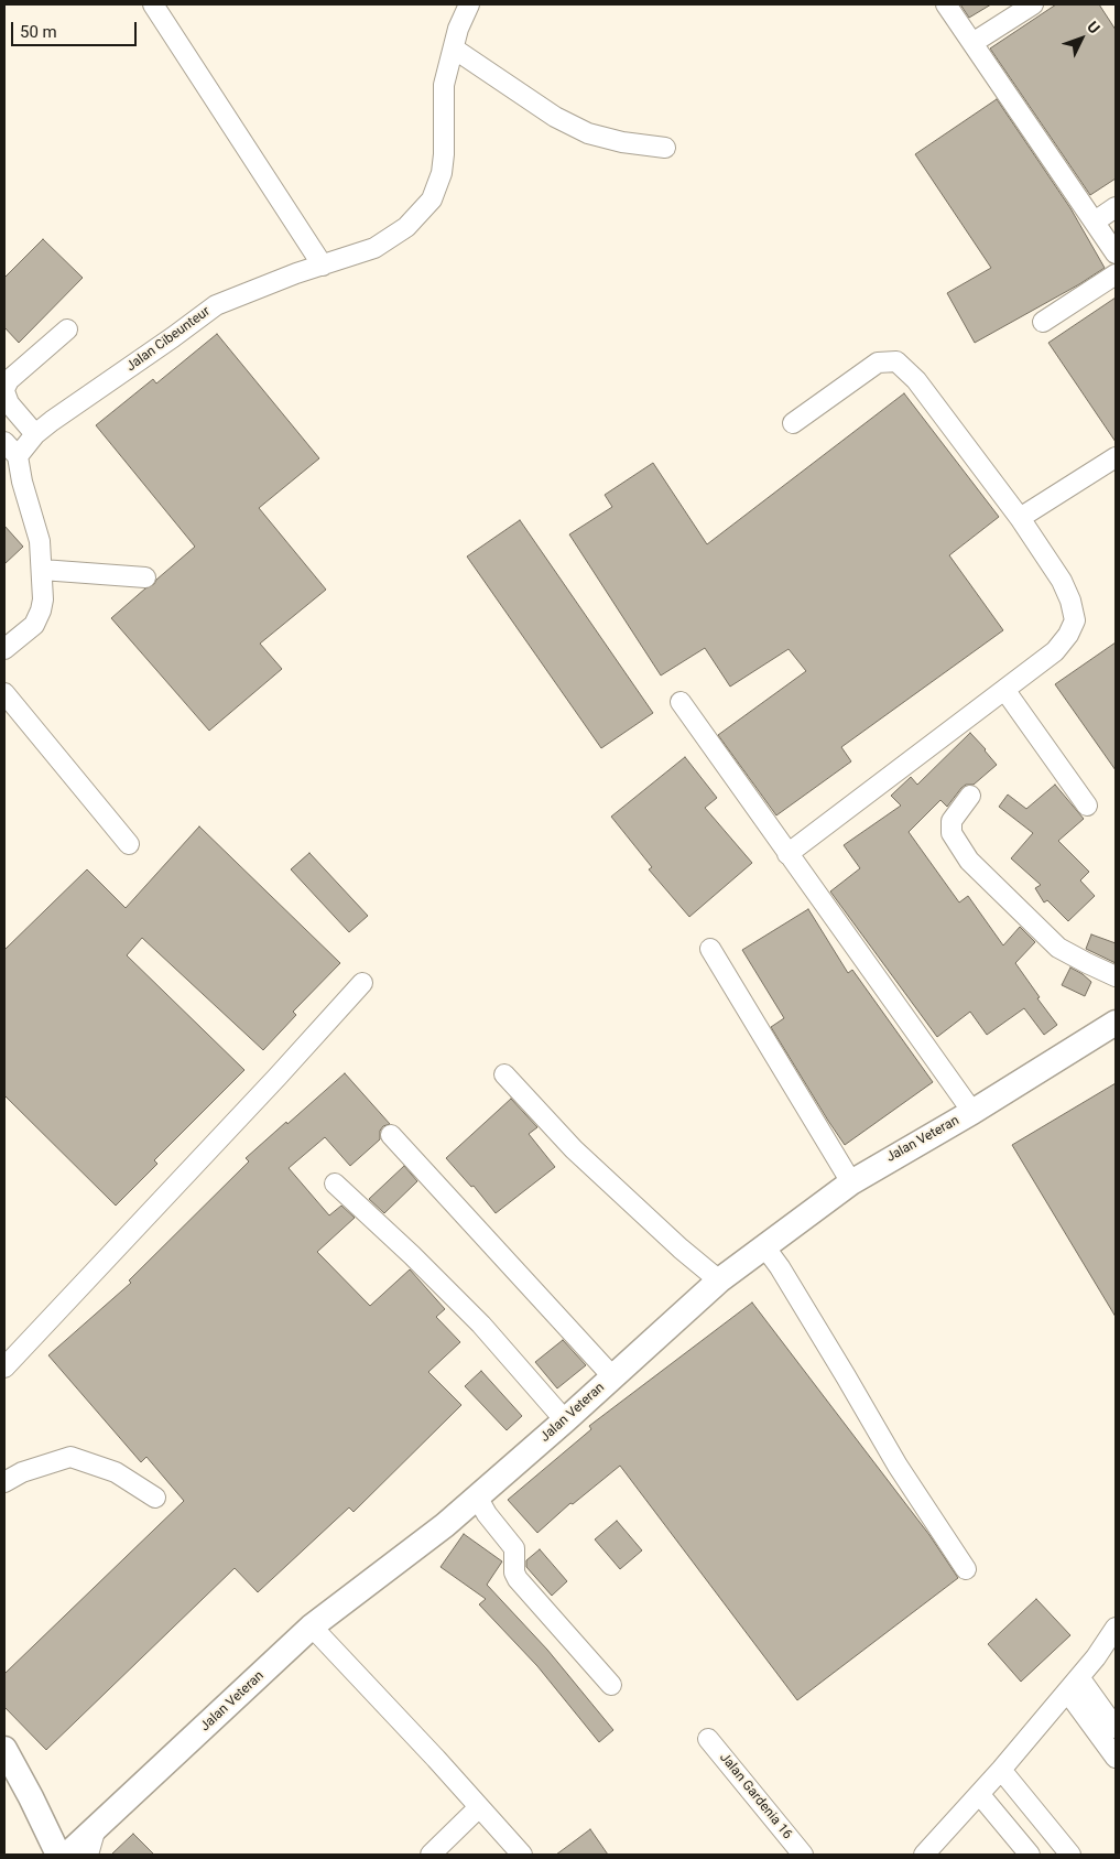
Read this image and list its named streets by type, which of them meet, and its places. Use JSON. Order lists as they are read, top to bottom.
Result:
{
  "streets": {
    "main road": ["Jalan Veteran"],
    "street": ["Jalan Cibeunteur", "Jalan Gardenia 16"]
  },
  "scale_bar": "50 m",
  "north": "top right"
}
